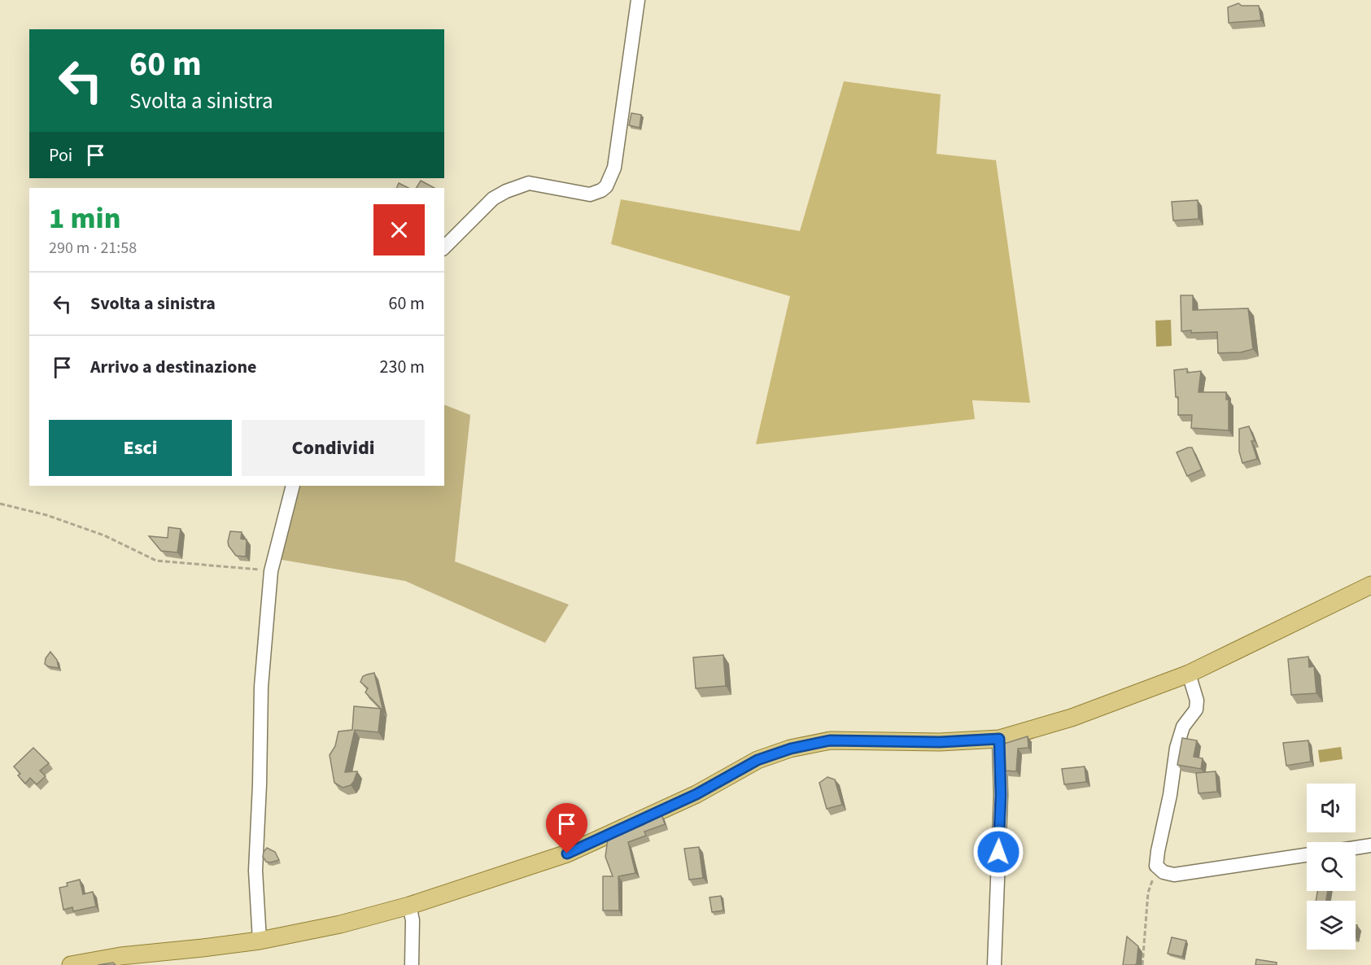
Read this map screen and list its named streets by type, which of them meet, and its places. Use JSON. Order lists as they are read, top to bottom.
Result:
{
  "page": {
    "turn": ["60 m", "Svolta a sinistra"],
    "then": "Poi",
    "heading": ["1 min", "290 m · 21:58"],
    "list": [
      {
        "name": "Svolta a sinistra",
        "value": "60 m"
      },
      {
        "name": "Arrivo a destinazione",
        "value": "230 m"
      }
    ],
    "buttons": ["Esci", "Condividi"]
  }
}
